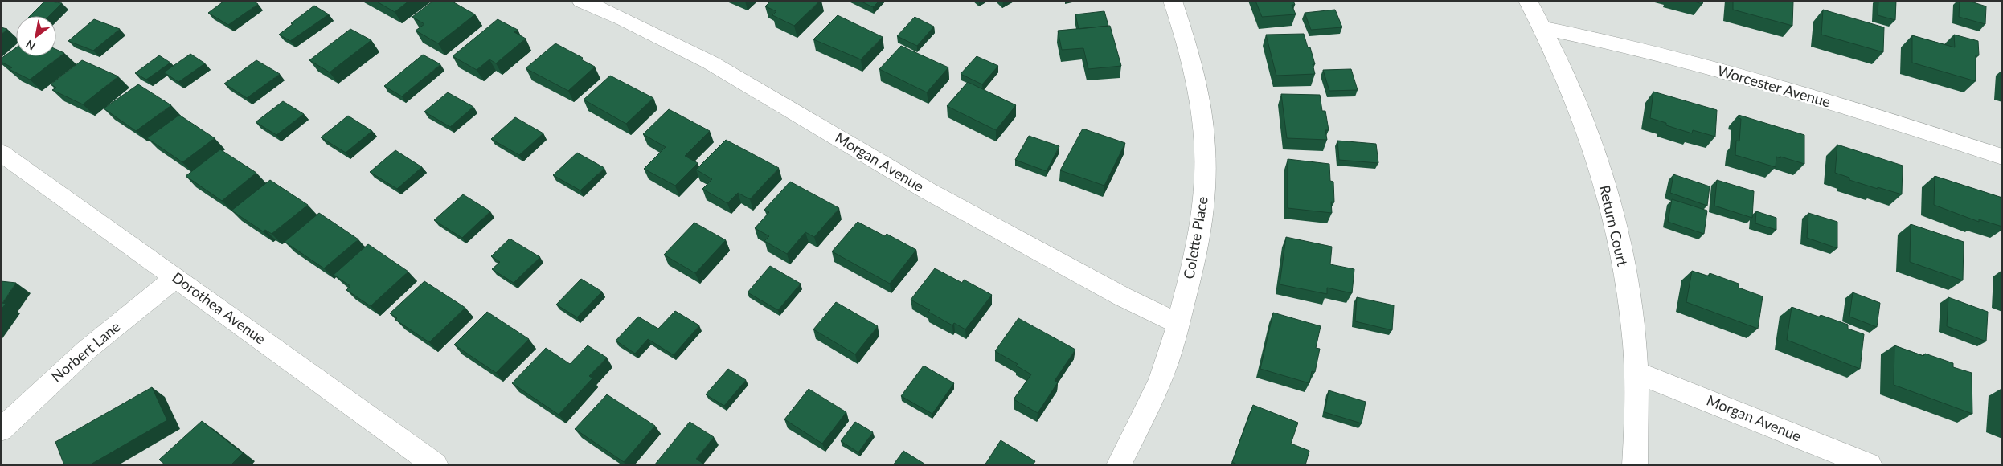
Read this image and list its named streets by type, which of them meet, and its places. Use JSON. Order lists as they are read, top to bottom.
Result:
{
  "streets": {
    "street": [
      "Worcester Avenue",
      "Morgan Avenue",
      "Return Court",
      "Colette Place",
      "Dorothea Avenue",
      "Norbert Lane"
    ]
  },
  "crossings": [
    ["Worcester Avenue", "Return Court"],
    ["Morgan Avenue", "Return Court"],
    ["Morgan Avenue", "Colette Place"],
    ["Dorothea Avenue", "Norbert Lane"]
  ],
  "north": "bottom left"
}
